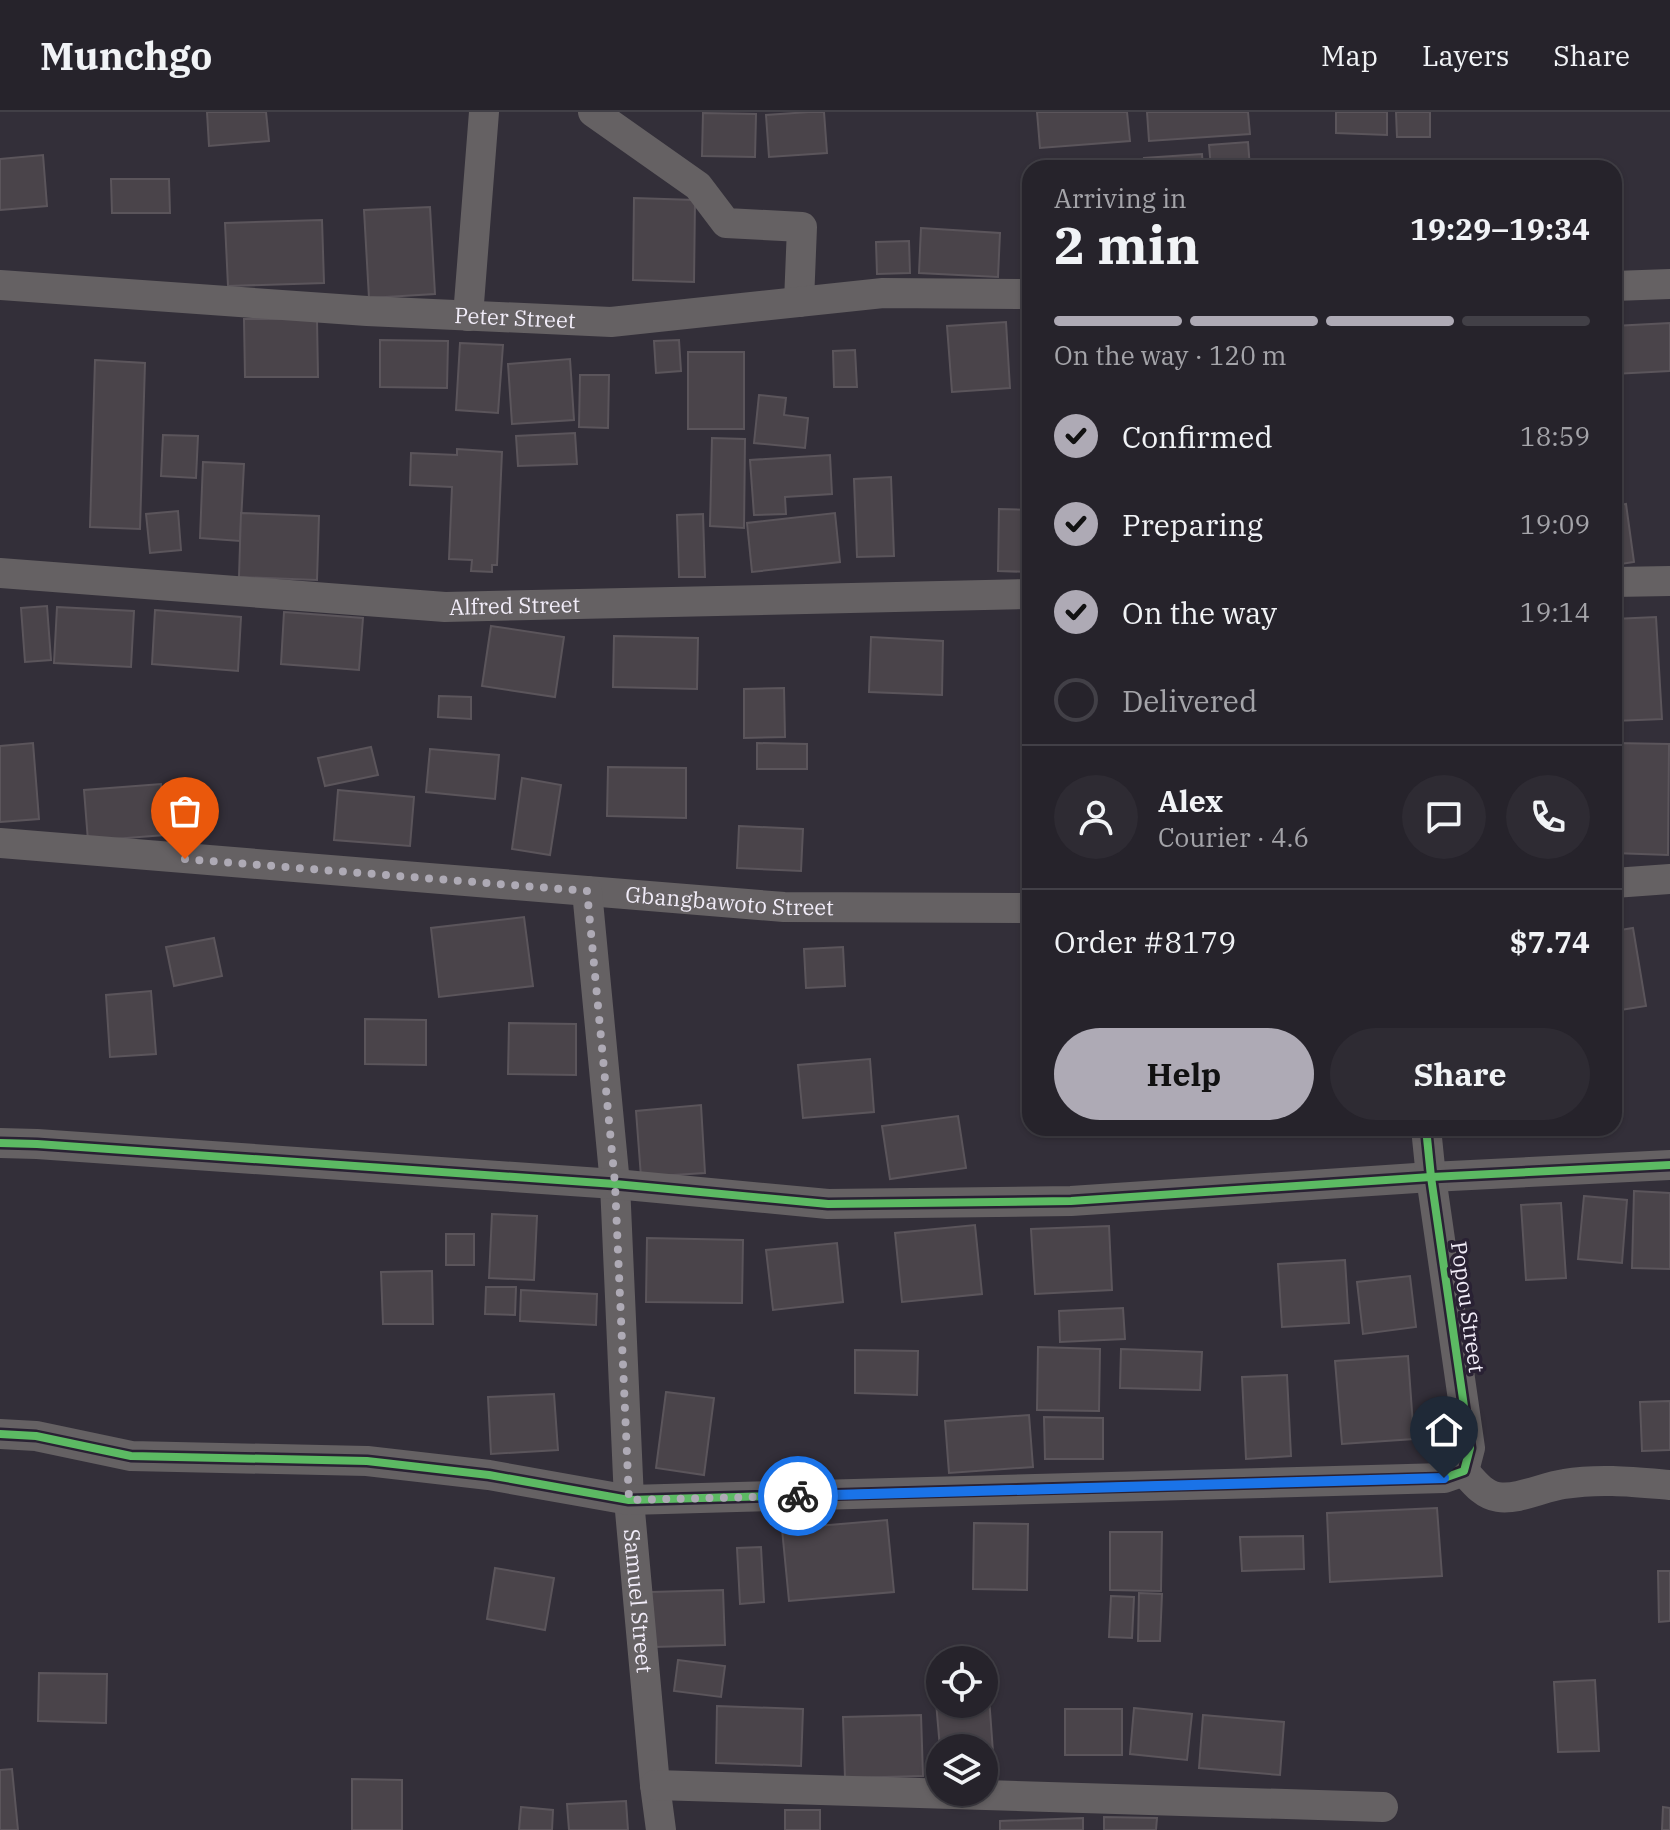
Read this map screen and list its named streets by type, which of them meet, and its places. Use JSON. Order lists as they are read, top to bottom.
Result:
{
  "streets": {
    "street": [
      "Peter Street",
      "Alfred Street",
      "Gbangbawoto Street",
      "Popou Street",
      "Samuel Street"
    ]
  },
  "crossings": [
    ["Gbangbawoto Street", "Samuel Street"]
  ],
  "page": {
    "header": "Munchgo",
    "nav": ["Map", "Layers", "Share"],
    "heading": ["2 min", "Arriving in", "19:29–19:34"],
    "panel": [
      "Alex",
      "Courier · 4.6",
      "Order #8179",
      "$7.74"
    ],
    "bar": "On the way · 120 m",
    "list": [
      ["Confirmed", "18:59"],
      ["Preparing", "19:09"],
      ["On the way", "19:14"],
      "Delivered"
    ],
    "buttons": ["Help", "Share"]
  }
}
